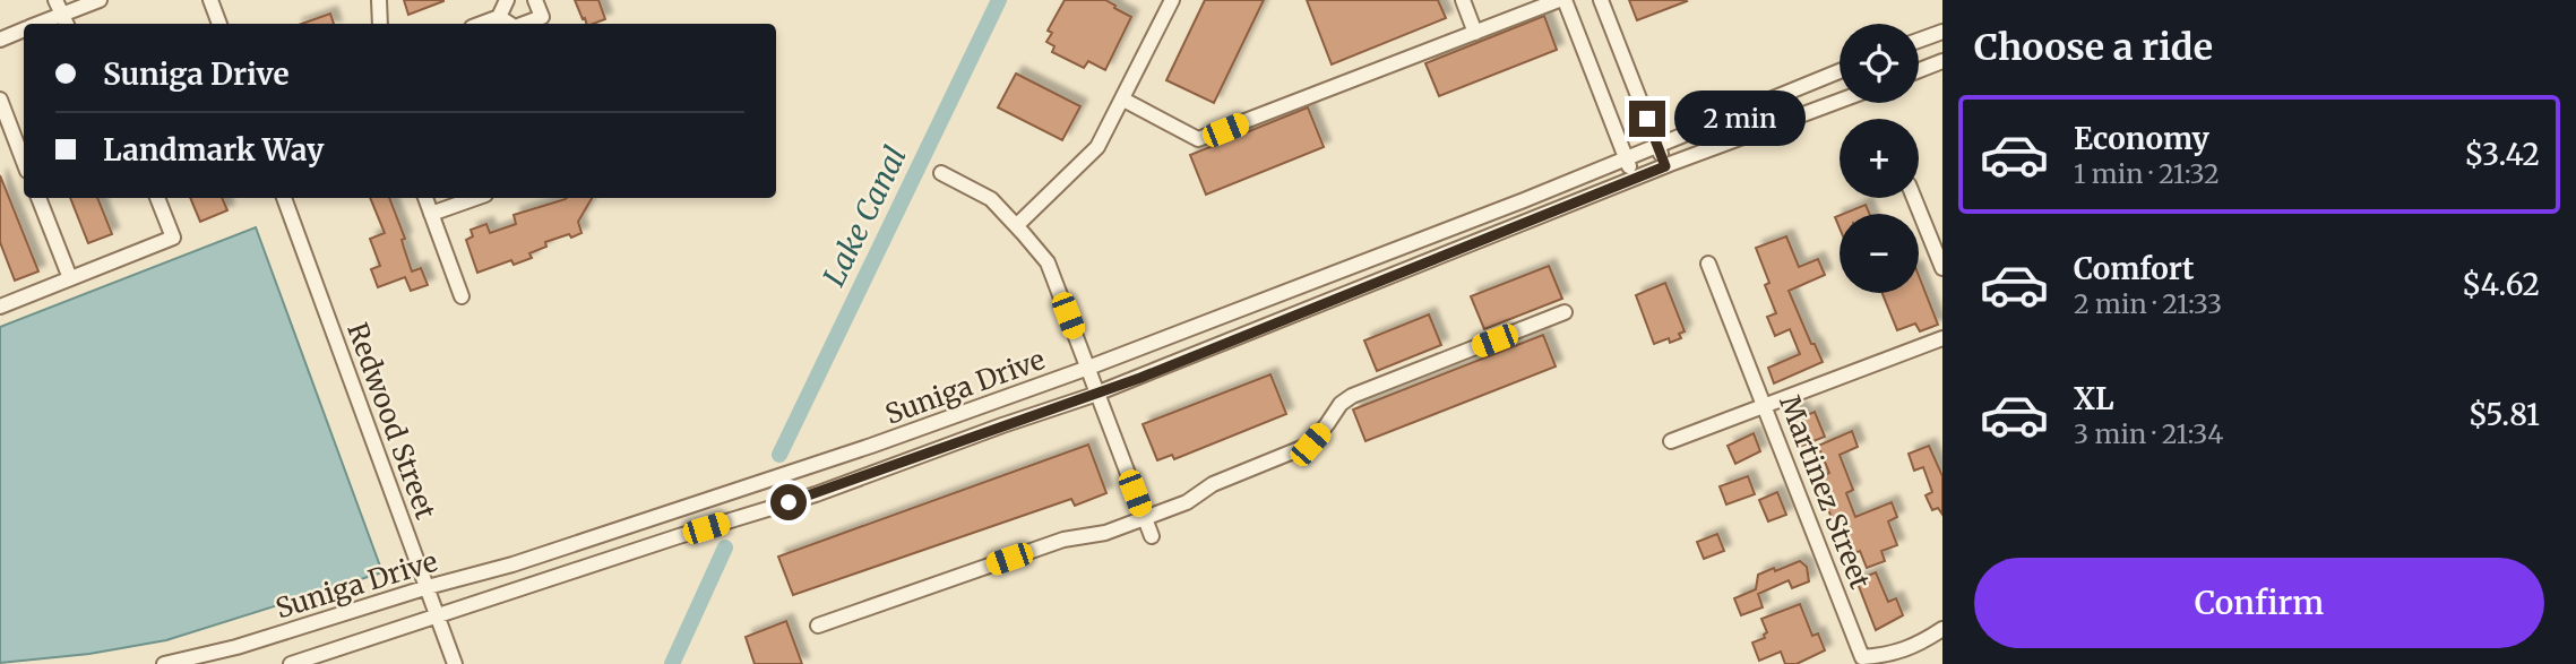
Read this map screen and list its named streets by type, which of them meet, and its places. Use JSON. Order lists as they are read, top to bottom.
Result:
{
  "streets": {
    "street": ["Suniga Drive", "Redwood Street", "Martinez Street"]
  },
  "crossings": [
    ["Suniga Drive", "Redwood Street"]
  ],
  "water": ["Lake Canal"],
  "page": {
    "heading": "Choose a ride",
    "map_buttons": ["+", "−"],
    "banner": ["Suniga Drive", "Landmark Way"],
    "bubble": "2 min",
    "list": [
      {
        "name": "Economy",
        "note": "1 min · 21:32",
        "value": "$3.42"
      },
      {
        "name": "Comfort",
        "note": "2 min · 21:33",
        "value": "$4.62"
      },
      {
        "name": "XL",
        "note": "3 min · 21:34",
        "value": "$5.81"
      }
    ],
    "buttons": "Confirm"
  }
}
